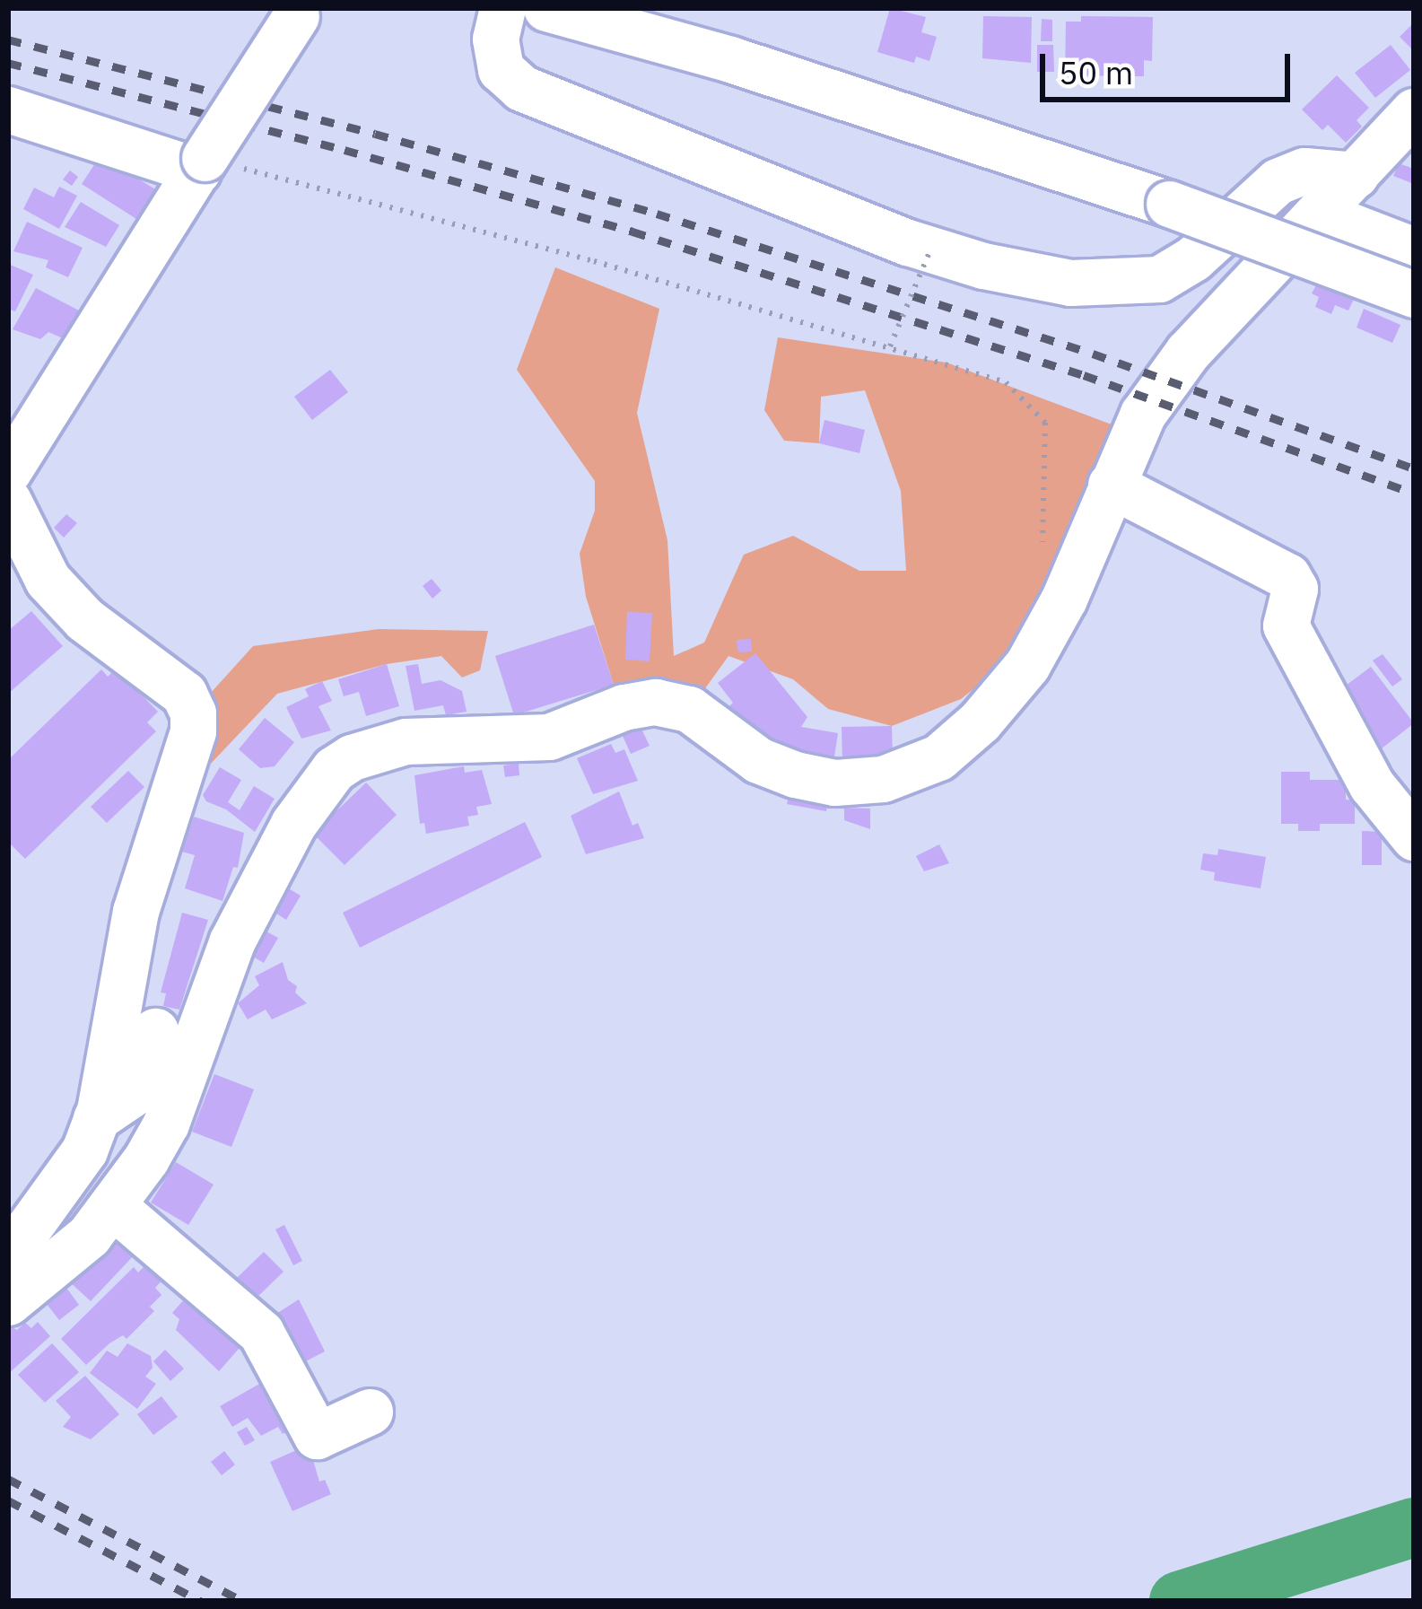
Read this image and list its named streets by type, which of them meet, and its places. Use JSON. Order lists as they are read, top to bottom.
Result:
{
  "scale_bar": "50 m"
}
